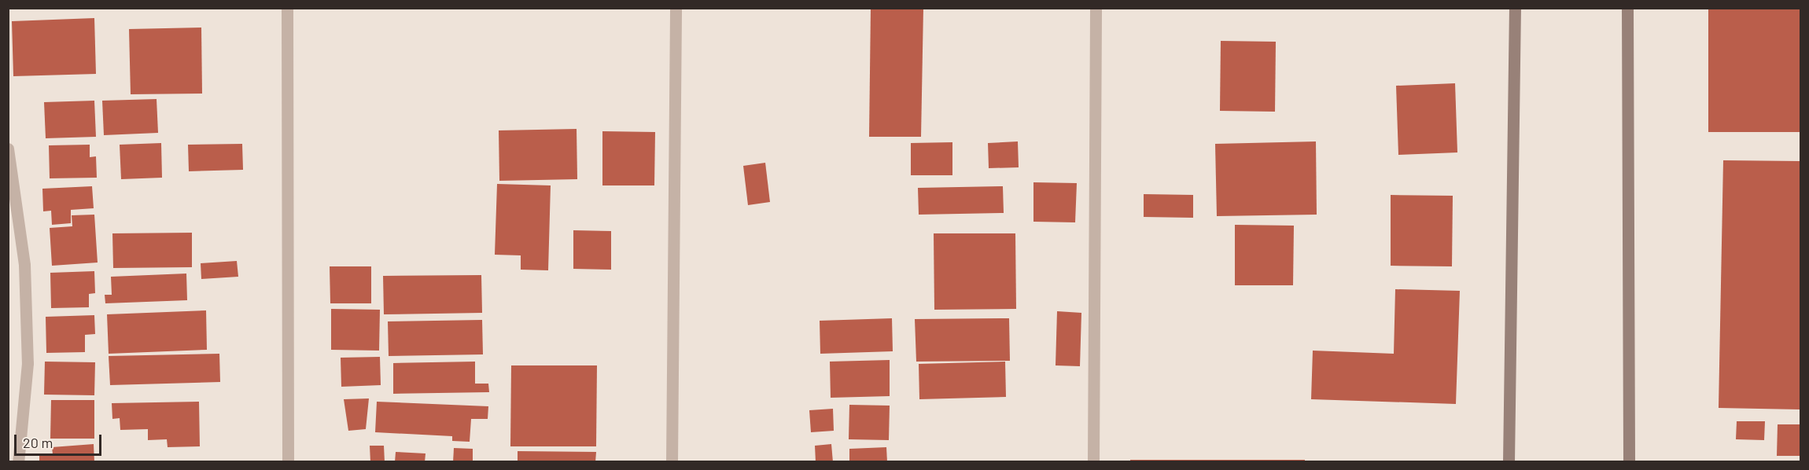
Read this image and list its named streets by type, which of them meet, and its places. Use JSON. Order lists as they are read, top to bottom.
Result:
{
  "scale_bar": "20 m"
}
